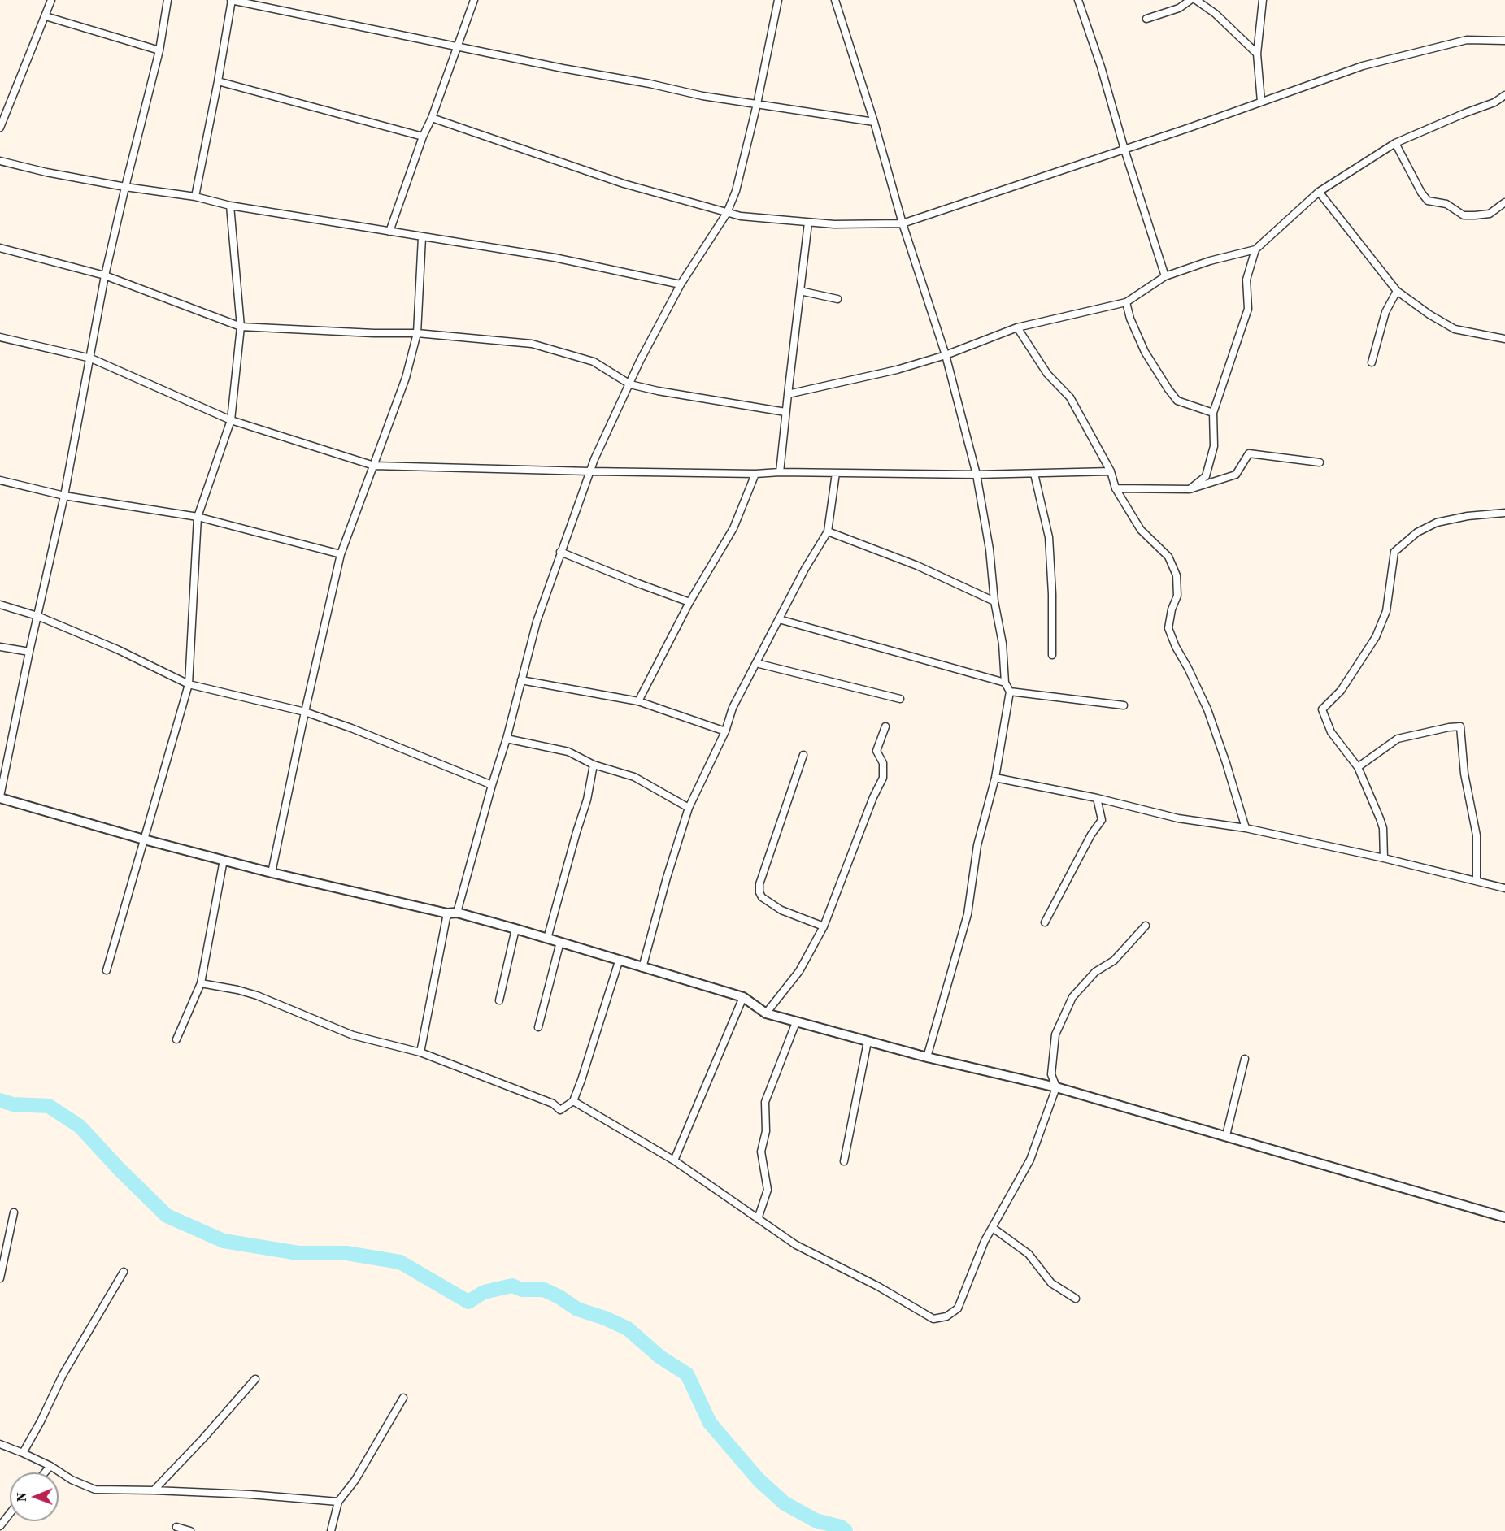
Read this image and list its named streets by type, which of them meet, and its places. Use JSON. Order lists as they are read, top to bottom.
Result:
{
  "north": "left"
}
